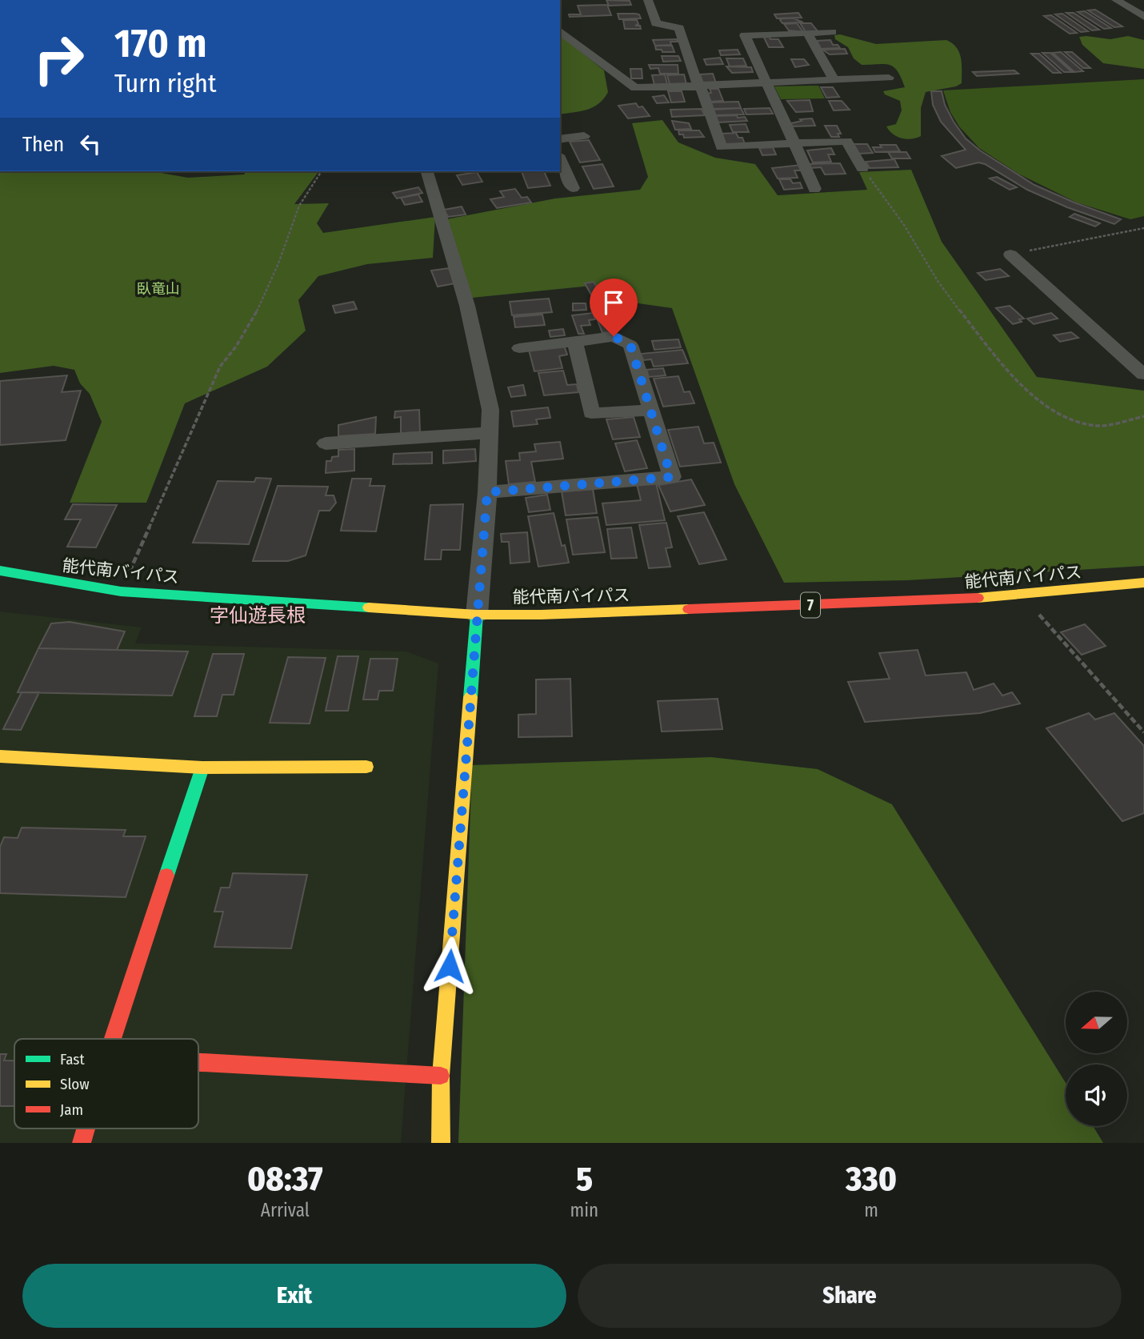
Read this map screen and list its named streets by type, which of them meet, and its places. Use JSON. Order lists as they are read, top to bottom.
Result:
{
  "streets": {
    "main road": ["能代南バイパス", "7"]
  },
  "districts": ["字仙遊長根"],
  "parks": ["臥竜山"],
  "legend": ["Fast", "Slow", "Jam"],
  "north": "left",
  "page": {
    "turn": ["170 m", "Turn right"],
    "then": "Then",
    "eta": [
      "08:37",
      "Arrival",
      "5",
      "min",
      "330",
      "m"
    ],
    "buttons": ["Exit", "Share"]
  }
}
